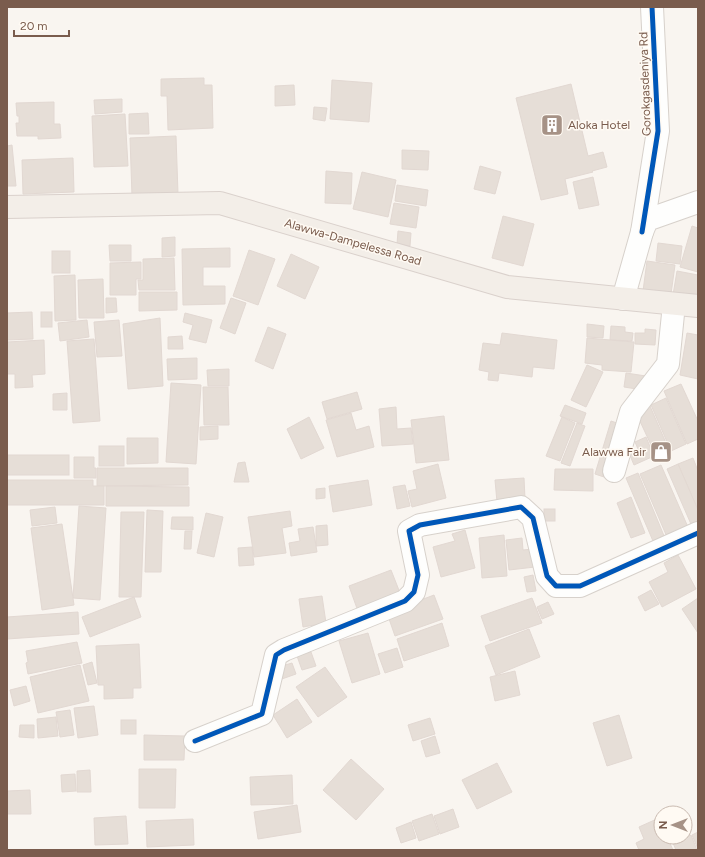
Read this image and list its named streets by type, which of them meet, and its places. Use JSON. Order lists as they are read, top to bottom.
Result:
{
  "streets": {
    "main road": ["Alawwa-Dampelessa Road"],
    "street": ["Gorokgasdeniya Rd"]
  },
  "crossings": [
    ["Gorokgasdeniya Rd", "Alawwa-Dampelessa Road"]
  ],
  "places": {
    "building": ["Aloka Hotel"],
    "shop": ["Alawwa Fair"]
  },
  "scale_bar": "20 m",
  "north": "left"
}
